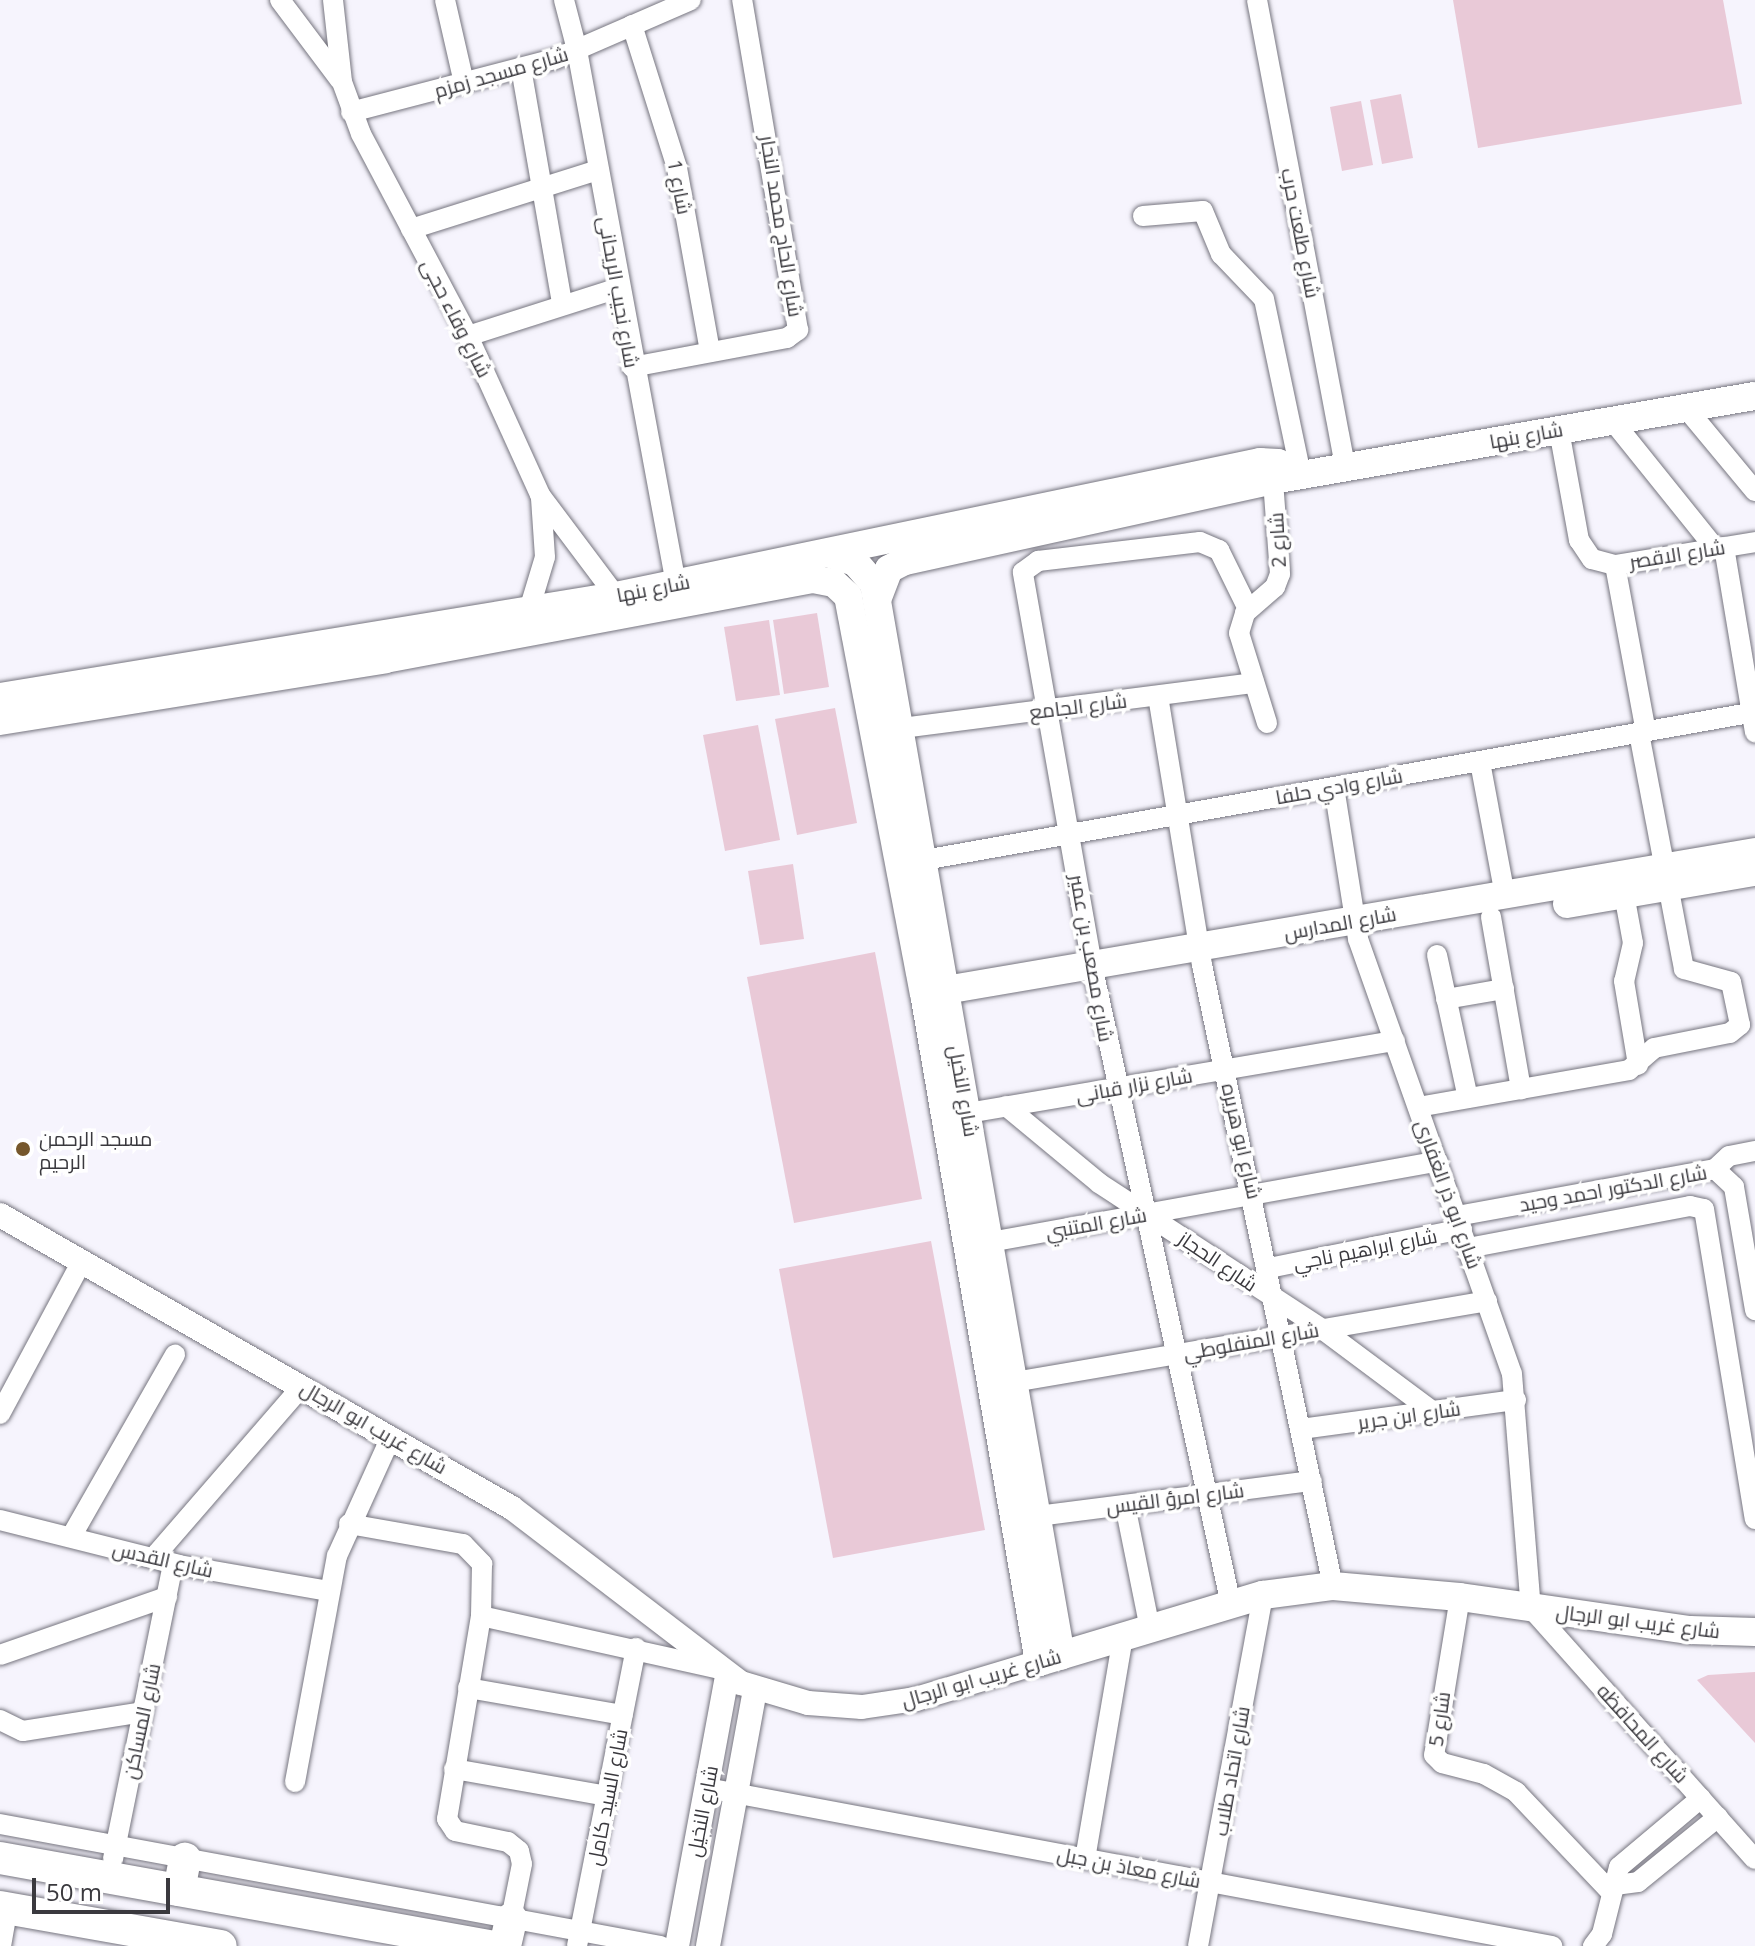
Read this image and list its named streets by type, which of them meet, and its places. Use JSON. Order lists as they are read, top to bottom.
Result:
{
  "streets": {
    "main road": [
      "شارع بنها",
      "شارع المدارس",
      "شارع النخيل",
      "شارع غريب ابو الرجال"
    ],
    "street": [
      "شارع مسجد زمزم",
      "شارع 1",
      "شارع الحاج محمد النجار",
      "شارع طلعت حرب",
      "شارع نجيب الريحانى",
      "شارع وفاء حجى",
      "شارع 2",
      "شارع الاقصر",
      "شارع الجامع",
      "شارع وادي حلفا",
      "شارع مصعب بن عمير",
      "شارع نزار قبانى",
      "شارع ابو هريره",
      "شارع الدكتور احمد وحيد",
      "شارع ابو ذر الغفارى",
      "شارع المتنبي",
      "شارع ابراهيم ناجي",
      "شارع الحجاز",
      "شارع المنفلوطي",
      "شارع ابن جرير",
      "شارع امرؤ القيس",
      "شارع القدس",
      "شارع 5",
      "شارع المساكن",
      "شارع المحافظه",
      "شارع اتحاد طلاب",
      "شارع السيد كامل",
      "شارع معاذ بن جبل"
    ]
  },
  "crossings": [
    ["شارع مسجد زمزم", "شارع 1"],
    ["شارع مسجد زمزم", "شارع نجيب الريحانى"],
    ["شارع مسجد زمزم", "شارع وفاء حجى"],
    ["شارع 1", "شارع الحاج محمد النجار"],
    ["شارع الحاج محمد النجار", "شارع نجيب الريحانى"],
    ["شارع طلعت حرب", "شارع بنها"],
    ["شارع نجيب الريحانى", "شارع بنها"],
    ["شارع وفاء حجى", "شارع بنها"],
    ["شارع بنها", "شارع 2"],
    ["شارع بنها", "شارع الاقصر"],
    ["شارع بنها", "شارع النخيل"],
    ["شارع 2", "شارع مصعب بن عمير"],
    ["شارع الجامع", "شارع مصعب بن عمير"],
    ["شارع الجامع", "شارع النخيل"],
    ["شارع الجامع", "شارع ابو هريره"],
    ["شارع وادي حلفا", "شارع مصعب بن عمير"],
    ["شارع وادي حلفا", "شارع النخيل"],
    ["شارع وادي حلفا", "شارع ابو هريره"],
    ["شارع وادي حلفا", "شارع ابو ذر الغفارى"],
    ["شارع المدارس", "شارع مصعب بن عمير"],
    ["شارع المدارس", "شارع النخيل"],
    ["شارع المدارس", "شارع ابو هريره"],
    ["شارع المدارس", "شارع ابو ذر الغفارى"],
    ["شارع مصعب بن عمير", "شارع نزار قبانى"],
    ["شارع مصعب بن عمير", "شارع المتنبي"],
    ["شارع مصعب بن عمير", "شارع الحجاز"],
    ["شارع مصعب بن عمير", "شارع المنفلوطي"],
    ["شارع مصعب بن عمير", "شارع غريب ابو الرجال"],
    ["شارع مصعب بن عمير", "شارع امرؤ القيس"],
    ["شارع نزار قبانى", "شارع النخيل"],
    ["شارع نزار قبانى", "شارع ابو هريره"],
    ["شارع نزار قبانى", "شارع ابو ذر الغفارى"],
    ["شارع نزار قبانى", "شارع الحجاز"],
    ["شارع النخيل", "شارع المتنبي"],
    ["شارع النخيل", "شارع المنفلوطي"],
    ["شارع النخيل", "شارع غريب ابو الرجال"],
    ["شارع النخيل", "شارع امرؤ القيس"],
    ["شارع النخيل", "شارع معاذ بن جبل"],
    ["شارع ابو هريره", "شارع المتنبي"],
    ["شارع ابو هريره", "شارع ابراهيم ناجي"],
    ["شارع ابو هريره", "شارع الحجاز"],
    ["شارع ابو هريره", "شارع المنفلوطي"],
    ["شارع ابو هريره", "شارع ابن جرير"],
    ["شارع ابو هريره", "شارع غريب ابو الرجال"],
    ["شارع ابو هريره", "شارع امرؤ القيس"],
    ["شارع الدكتور احمد وحيد", "شارع ابو ذر الغفارى"],
    ["شارع الدكتور احمد وحيد", "شارع ابراهيم ناجي"],
    ["شارع ابو ذر الغفارى", "شارع المتنبي"],
    ["شارع ابو ذر الغفارى", "شارع ابراهيم ناجي"],
    ["شارع ابو ذر الغفارى", "شارع المنفلوطي"],
    ["شارع ابو ذر الغفارى", "شارع ابن جرير"],
    ["شارع ابو ذر الغفارى", "شارع غريب ابو الرجال"],
    ["شارع ابو ذر الغفارى", "شارع المحافظه"],
    ["شارع المتنبي", "شارع الحجاز"],
    ["شارع الحجاز", "شارع المنفلوطي"],
    ["شارع الحجاز", "شارع ابن جرير"],
    ["شارع غريب ابو الرجال", "شارع 5"],
    ["شارع غريب ابو الرجال", "شارع المحافظه"],
    ["شارع غريب ابو الرجال", "شارع اتحاد طلاب"],
    ["شارع القدس", "شارع المساكن"],
    ["شارع اتحاد طلاب", "شارع معاذ بن جبل"]
  ],
  "places": ["مسجد الرحمن الرحيم"],
  "scale_bar": "50 m"
}
